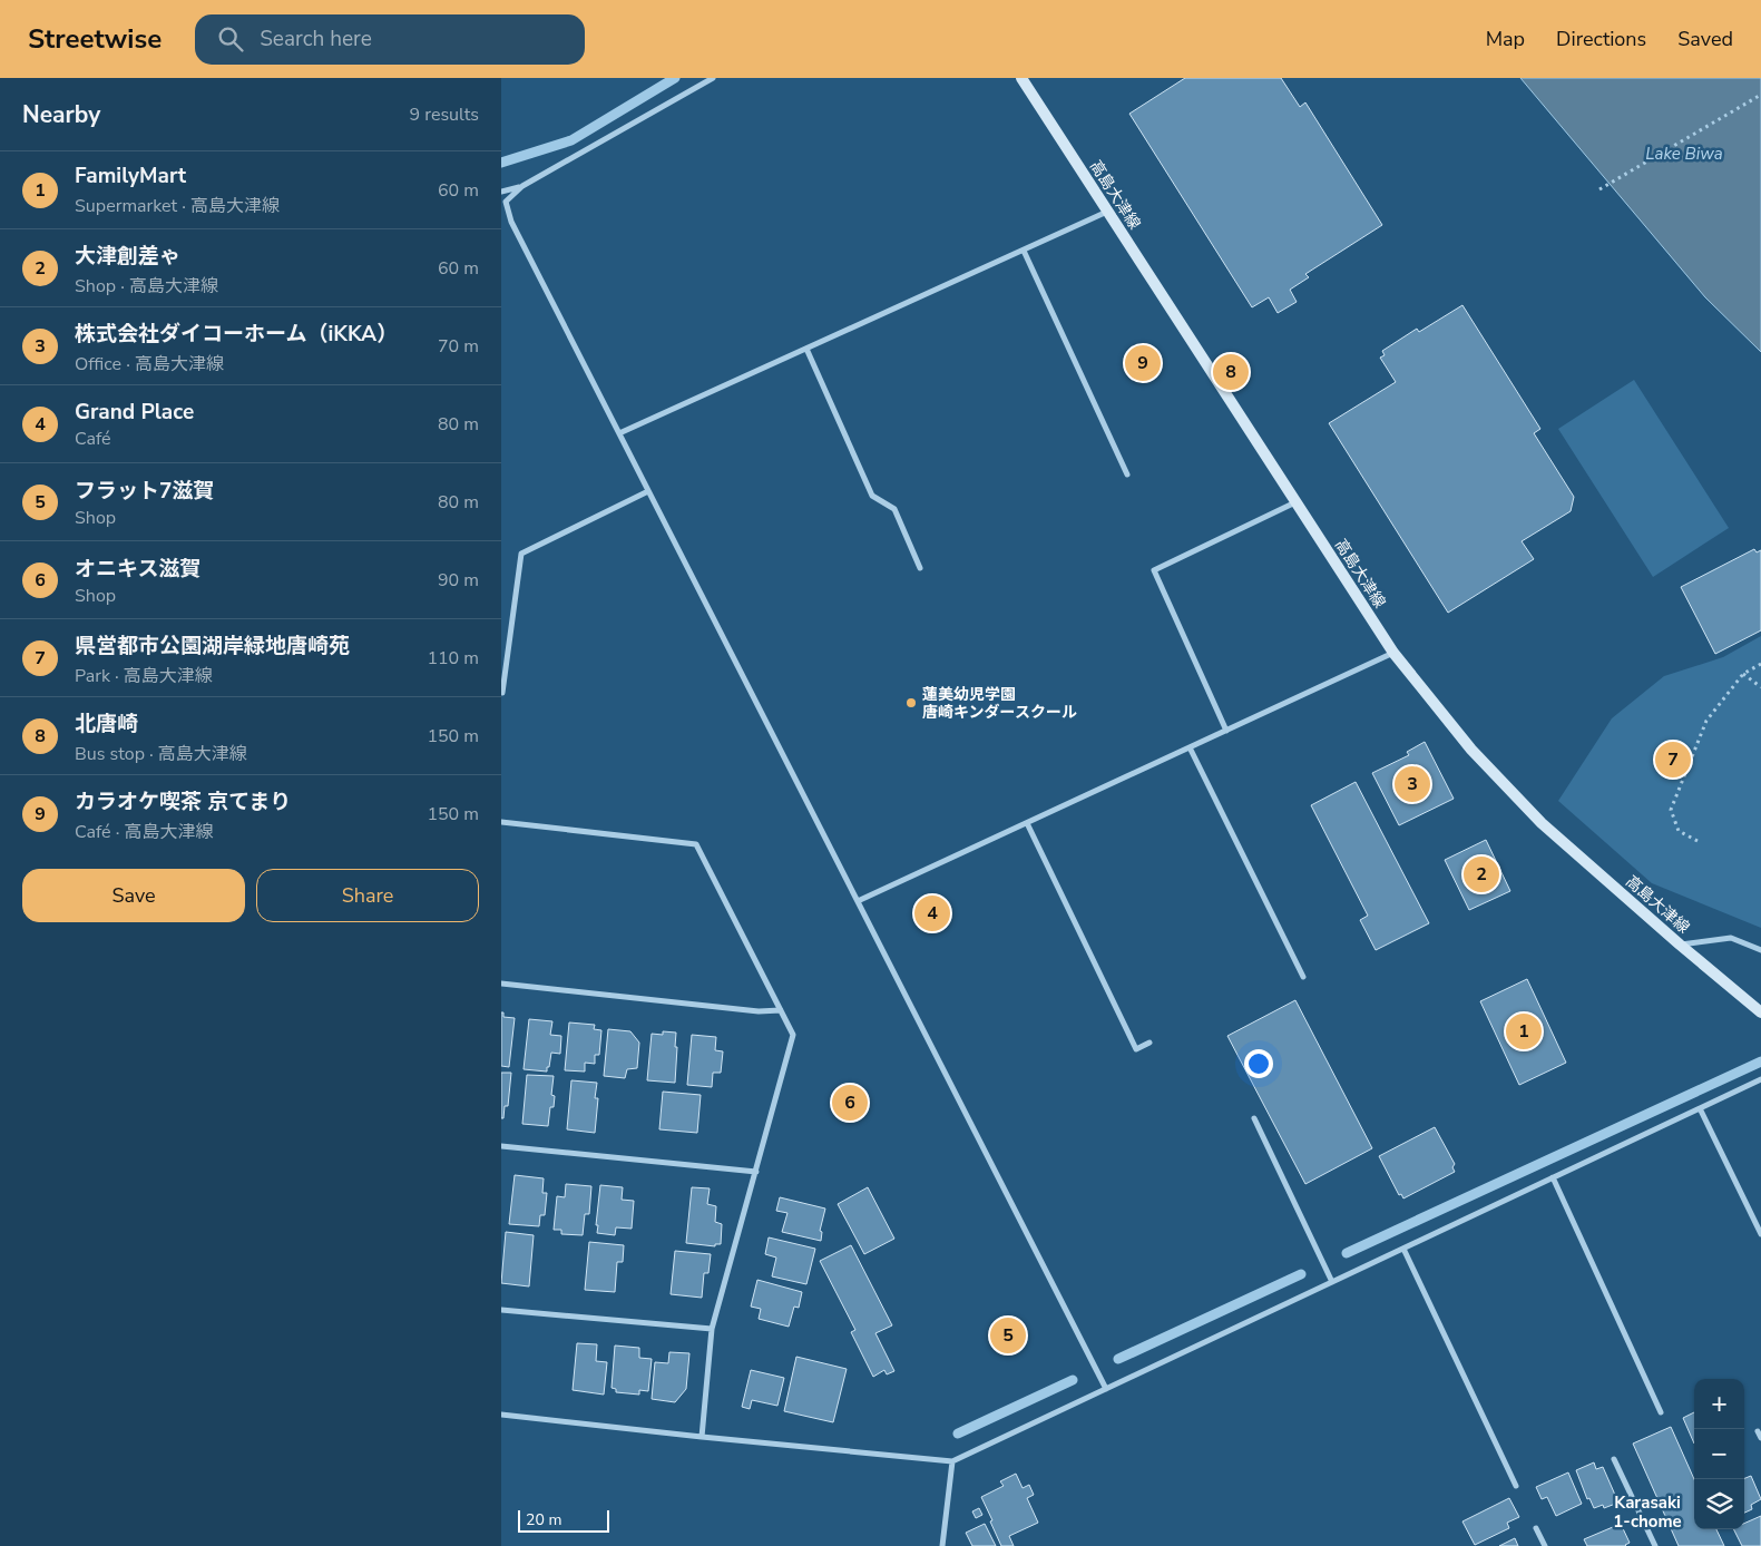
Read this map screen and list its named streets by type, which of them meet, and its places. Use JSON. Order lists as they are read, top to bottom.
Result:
{
  "streets": {
    "main road": ["高島大津線"]
  },
  "districts": ["Karasaki 1-chome"],
  "water": ["Lake Biwa"],
  "places": ["蓮美幼児学園 唐崎キンダースクール"],
  "scale_bar": "20 m",
  "page": {
    "header": "Streetwise",
    "search": "Search here",
    "nav": ["Map", "Directions", "Saved"],
    "heading": ["Nearby", "9 results"],
    "list": [
      {
        "mark": "1",
        "name": "FamilyMart",
        "note": "Supermarket · 高島大津線",
        "value": "60 m"
      },
      {
        "mark": "2",
        "name": "大津創差ゃ",
        "note": "Shop · 高島大津線",
        "value": "60 m"
      },
      {
        "mark": "3",
        "name": "株式会社ダイコーホーム（iKKA）",
        "note": "Office · 高島大津線",
        "value": "70 m"
      },
      {
        "mark": "4",
        "name": "Grand Place",
        "note": "Café",
        "value": "80 m"
      },
      {
        "mark": "5",
        "name": "フラット7滋賀",
        "note": "Shop",
        "value": "80 m"
      },
      {
        "mark": "6",
        "name": "オニキス滋賀",
        "note": "Shop",
        "value": "90 m"
      },
      {
        "mark": "7",
        "name": "県営都市公園湖岸緑地唐崎苑",
        "note": "Park · 高島大津線",
        "value": "110 m"
      },
      {
        "mark": "8",
        "name": "北唐崎",
        "note": "Bus stop · 高島大津線",
        "value": "150 m"
      },
      {
        "mark": "9",
        "name": "カラオケ喫茶 京てまり",
        "note": "Café · 高島大津線",
        "value": "150 m"
      }
    ],
    "pins": [
      "9",
      "8",
      "7",
      "3",
      "2",
      "4",
      "1",
      "6",
      "5"
    ],
    "buttons": ["Save", "Share"],
    "map_buttons": ["+", "−"],
    "scale": "20 m"
  }
}
